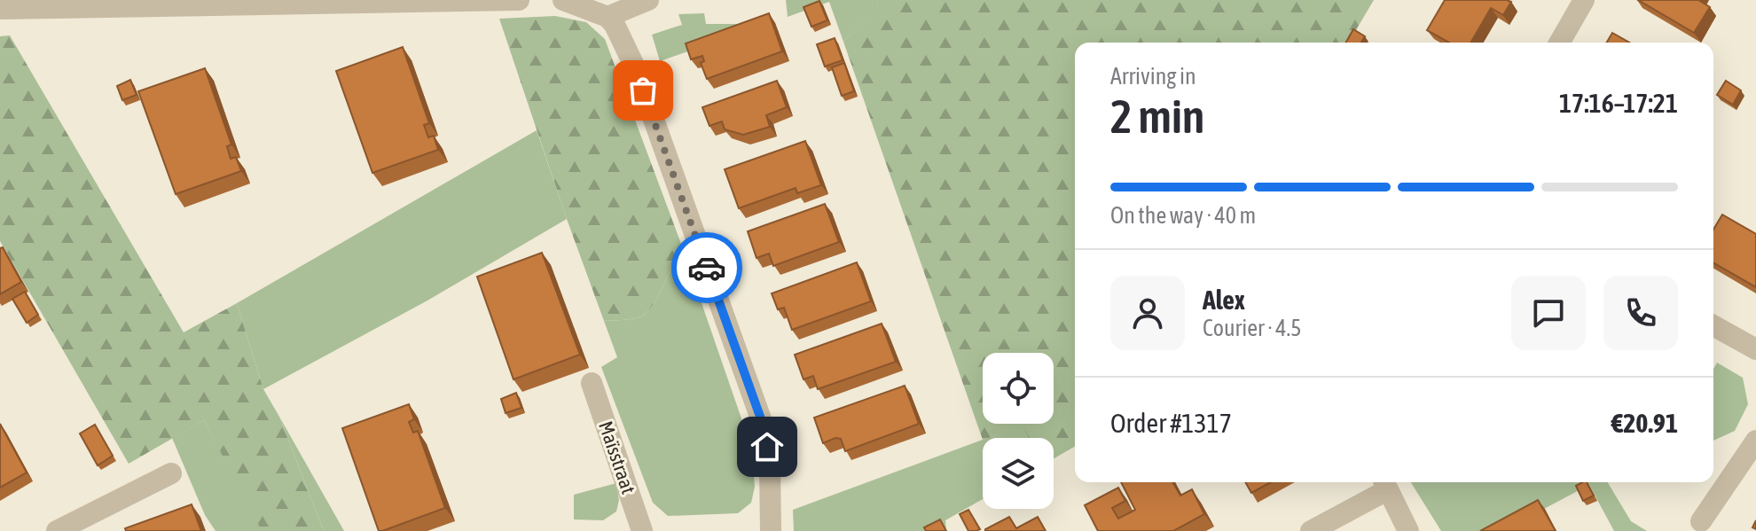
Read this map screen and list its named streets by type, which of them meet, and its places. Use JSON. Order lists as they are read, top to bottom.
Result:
{
  "streets": {
    "street": ["Maïsstraat"]
  },
  "page": {
    "heading": ["2 min", "Arriving in", "17:16–17:21"],
    "panel": [
      "Alex",
      "Courier · 4.5",
      "Order #1317",
      "€20.91"
    ],
    "bar": "On the way · 40 m"
  }
}
